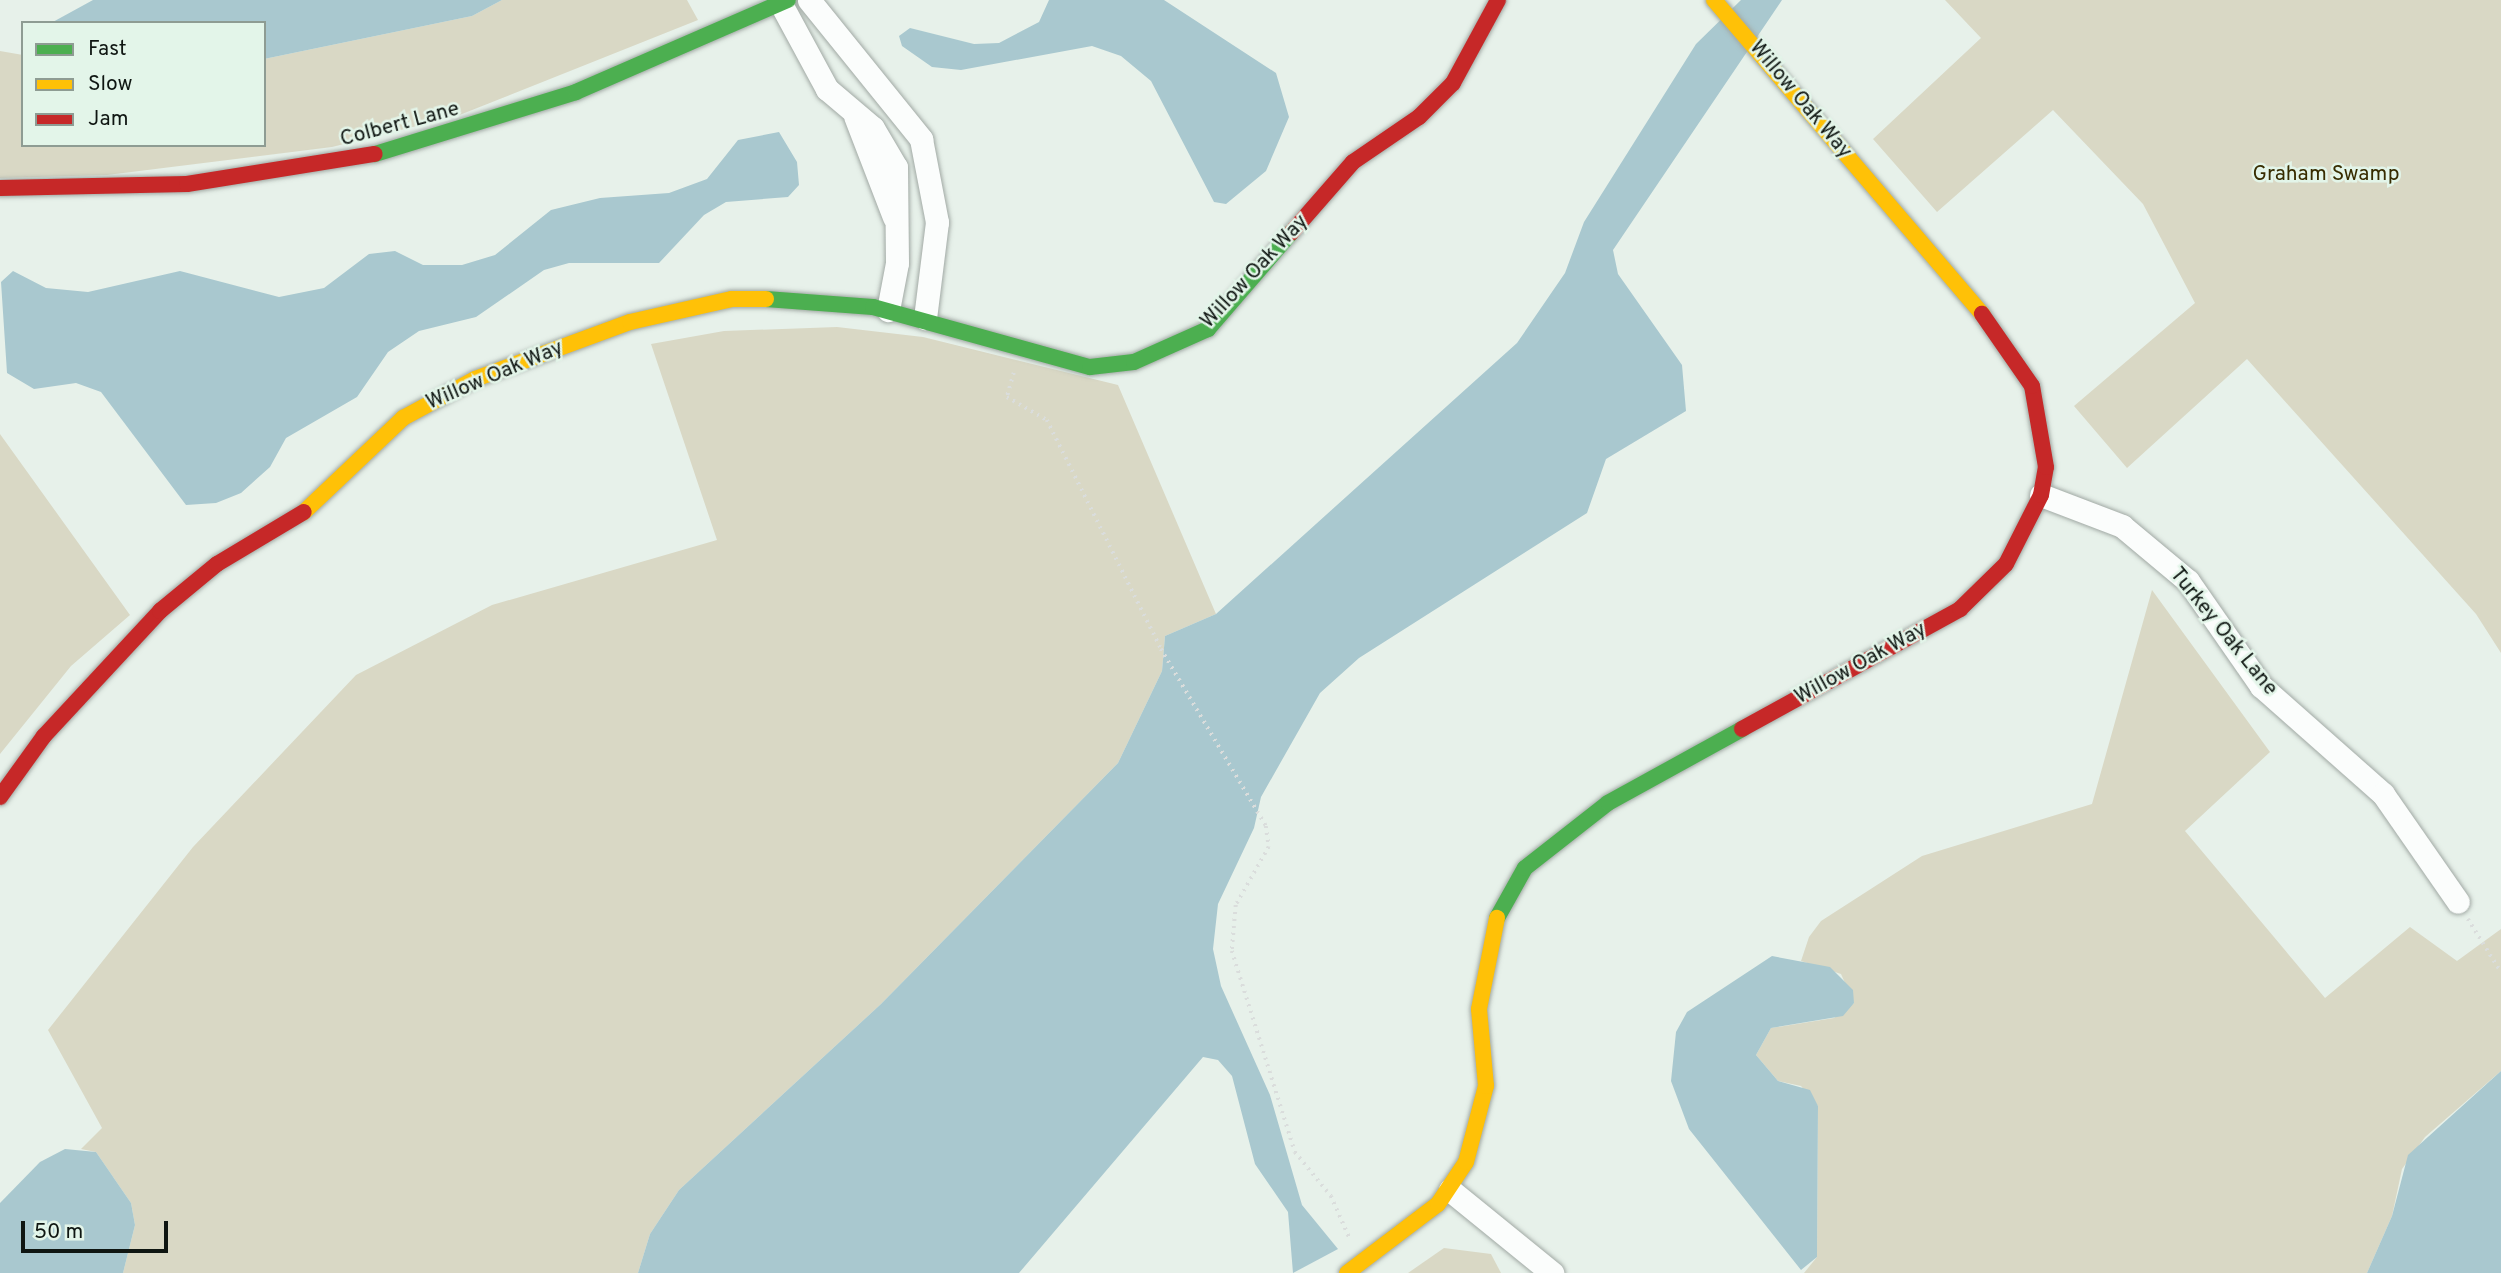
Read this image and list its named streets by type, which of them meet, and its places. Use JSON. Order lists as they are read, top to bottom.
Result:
{
  "streets": {
    "street": ["Willow Oak Way", "Colbert Lane", "Turkey Oak Lane"]
  },
  "crossings": [
    ["Willow Oak Way", "Turkey Oak Lane"]
  ],
  "parks": ["Graham Swamp"],
  "legend": ["Fast", "Slow", "Jam"],
  "scale_bar": "50 m"
}
